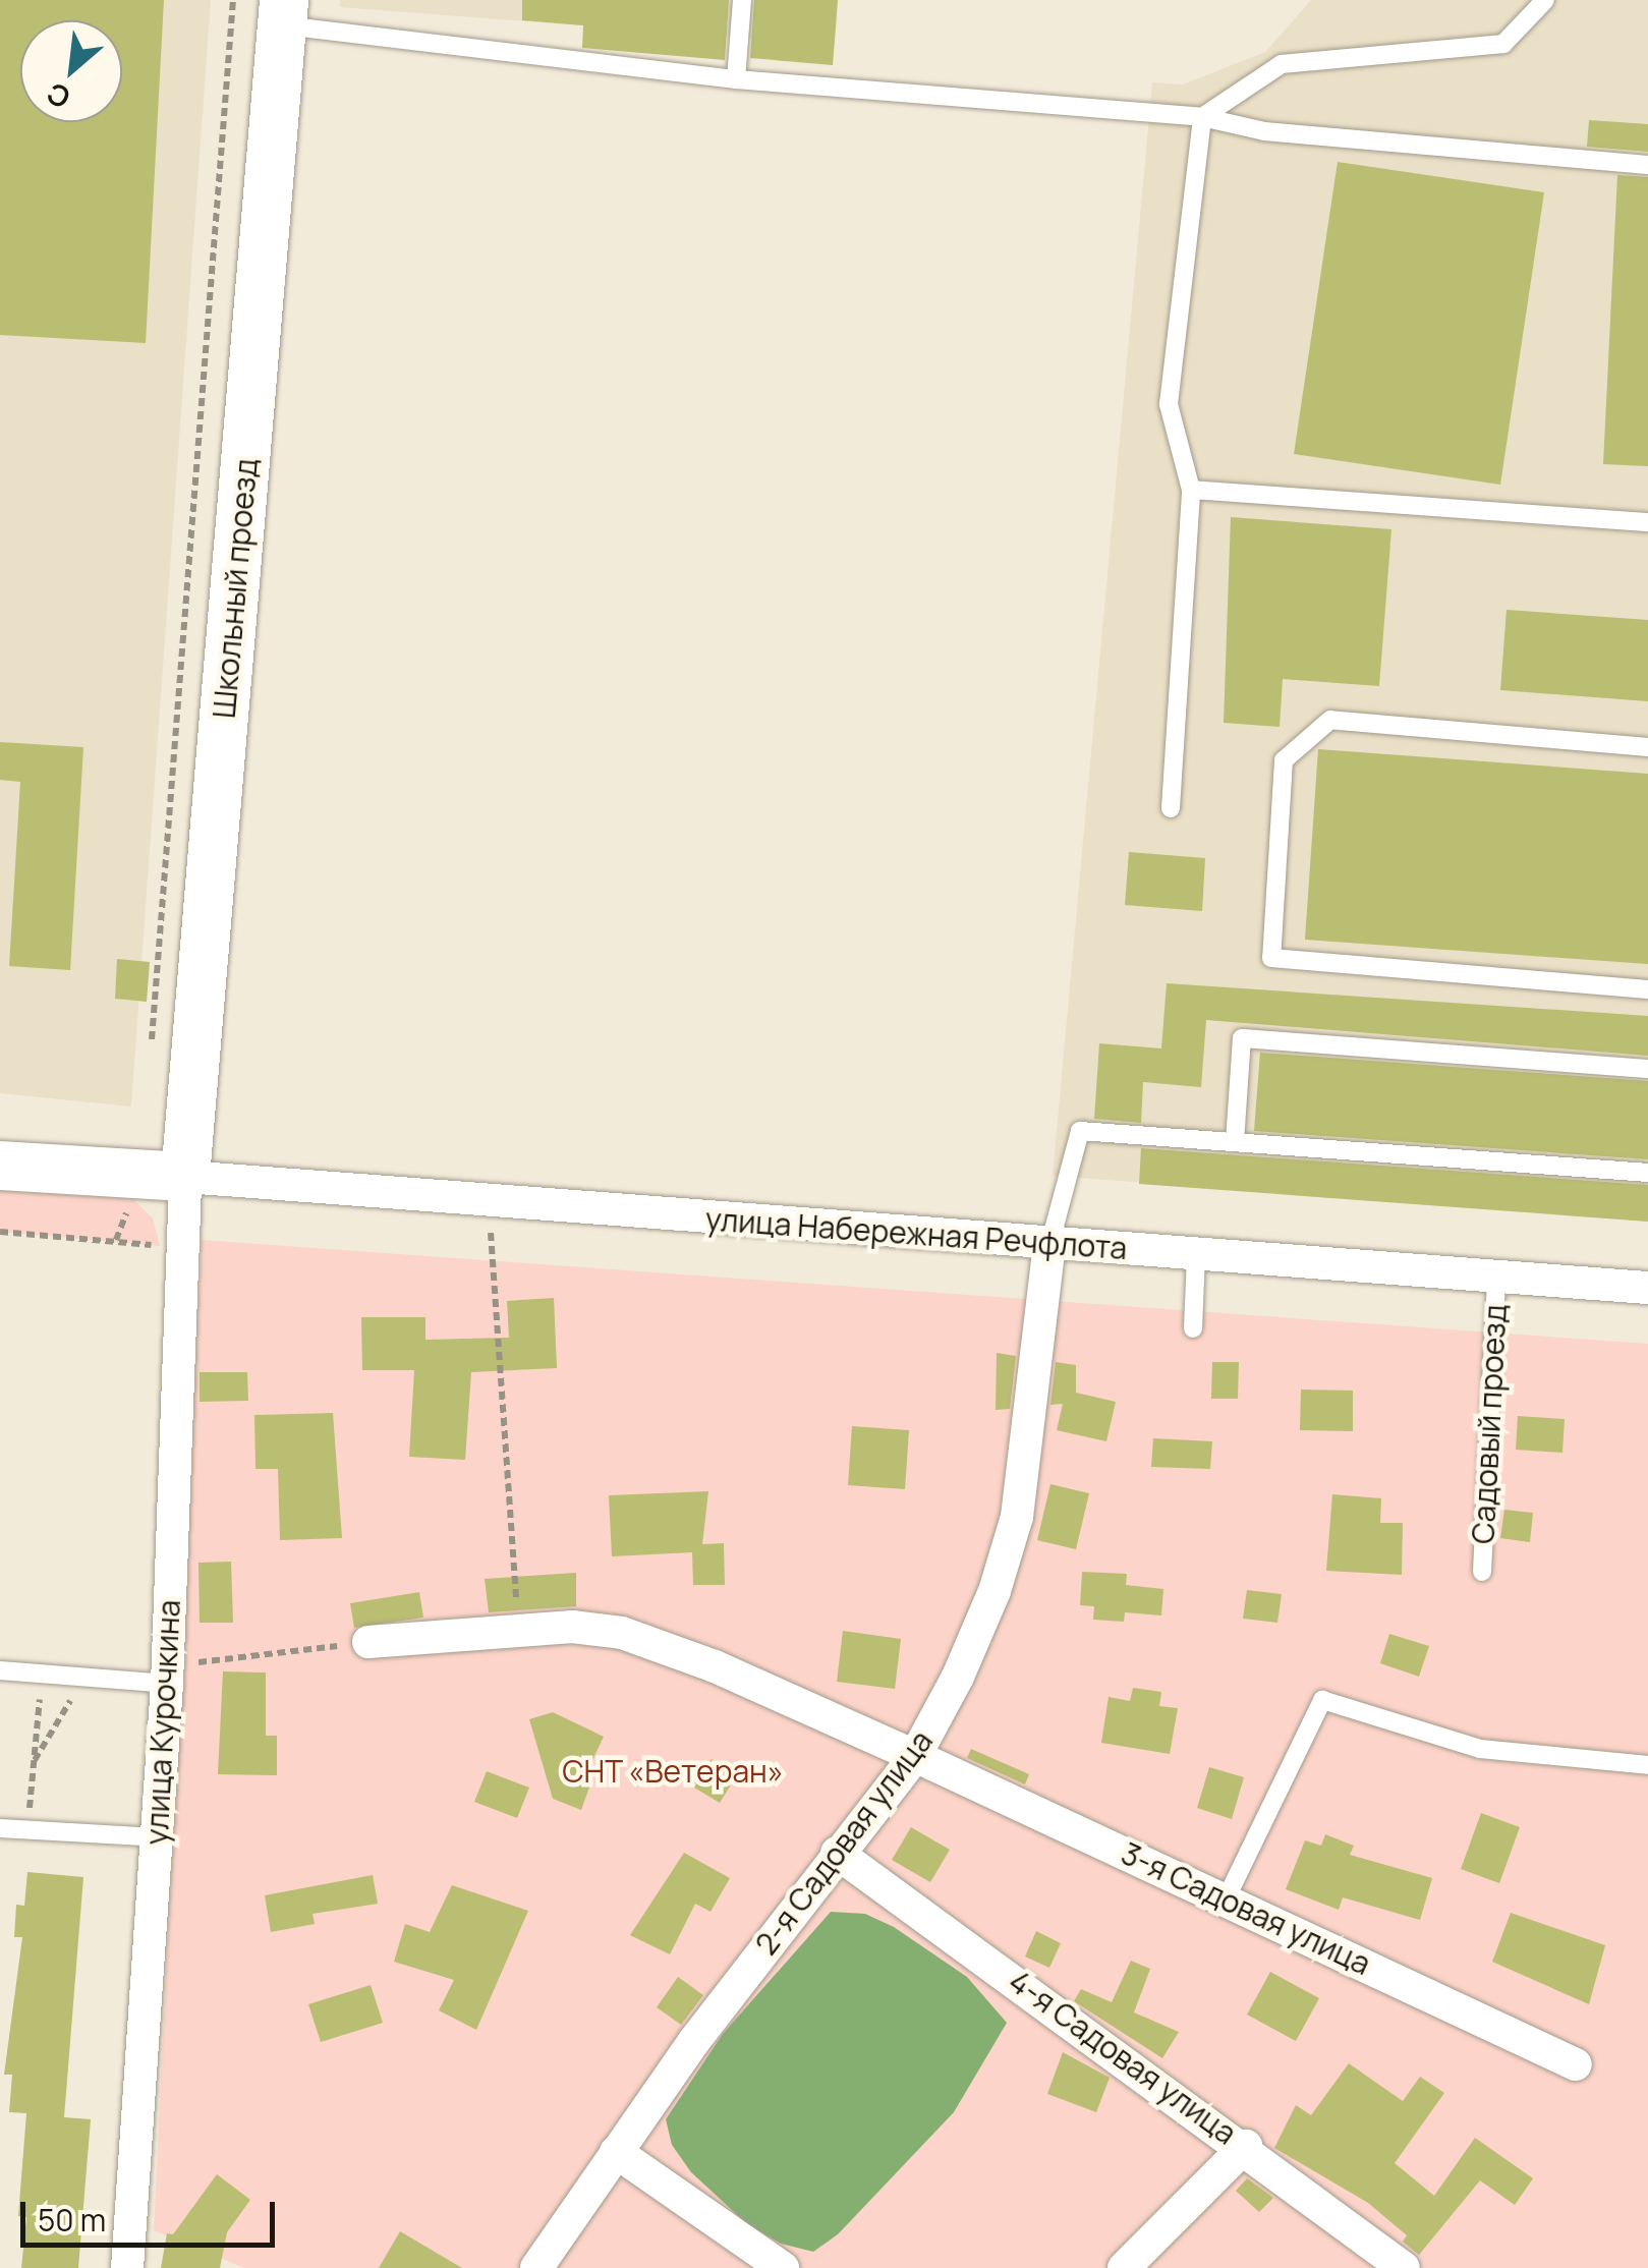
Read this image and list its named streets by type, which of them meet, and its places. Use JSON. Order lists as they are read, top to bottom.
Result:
{
  "streets": {
    "street": [
      "Школьный проезд",
      "улица Набережная Речфлота",
      "улица Курочкина",
      "2-я Садовая улица",
      "3-я Садовая улица",
      "4-я Садовая улица"
    ],
    "lane": ["Садовый проезд"]
  },
  "crossings": [
    ["Школьный проезд", "улица Набережная Речфлота"],
    ["Школьный проезд", "улица Курочкина"],
    ["улица Набережная Речфлота", "Садовый проезд"],
    ["улица Набережная Речфлота", "улица Курочкина"],
    ["улица Набережная Речфлота", "2-я Садовая улица"],
    ["2-я Садовая улица", "3-я Садовая улица"],
    ["2-я Садовая улица", "4-я Садовая улица"]
  ],
  "parks": ["СНТ «Ветеран»"],
  "scale_bar": "50 m",
  "north": "bottom left"
}
